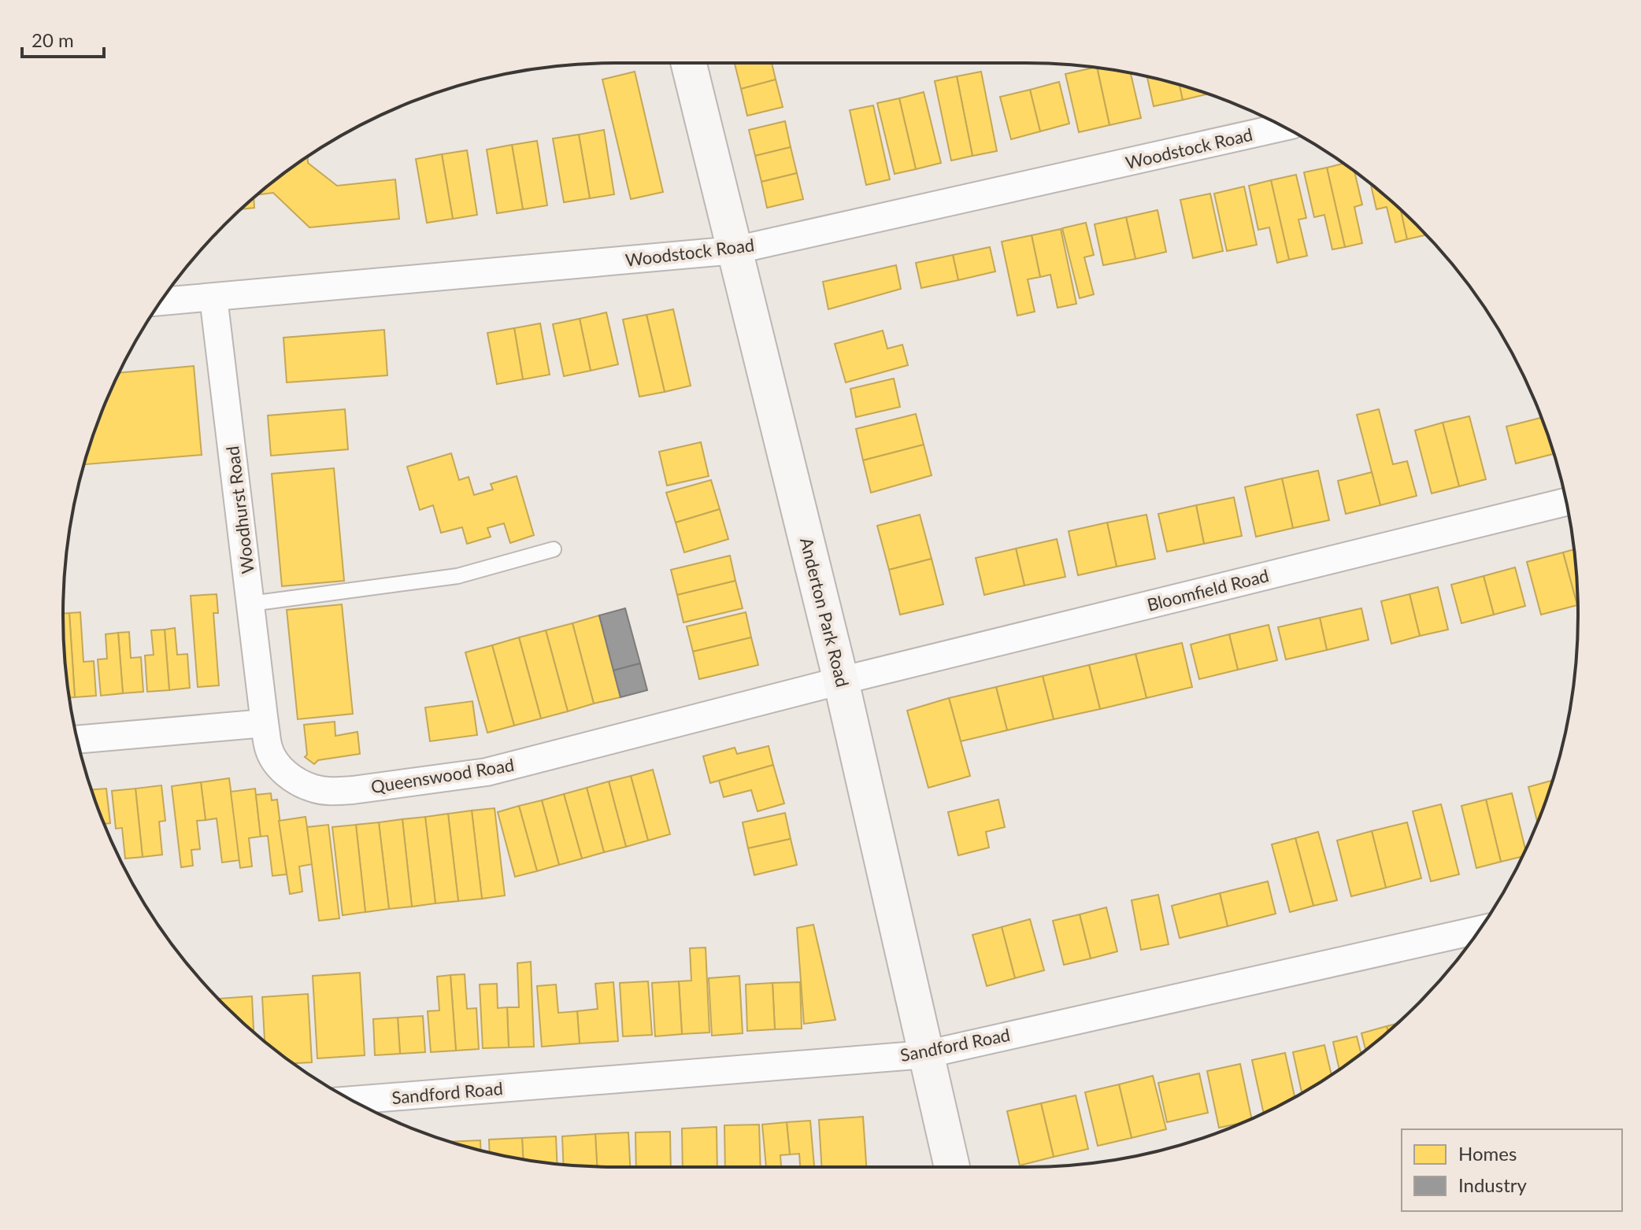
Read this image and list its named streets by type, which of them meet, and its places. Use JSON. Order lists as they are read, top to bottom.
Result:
{
  "streets": {
    "street": [
      "Woodstock Road",
      "Woodhurst Road",
      "Bloomfield Road",
      "Anderton Park Road",
      "Queenswood Road",
      "Sandford Road"
    ]
  },
  "crossings": [
    ["Woodstock Road", "Woodhurst Road"],
    ["Woodstock Road", "Anderton Park Road"],
    ["Woodhurst Road", "Queenswood Road"],
    ["Bloomfield Road", "Anderton Park Road"],
    ["Bloomfield Road", "Queenswood Road"],
    ["Anderton Park Road", "Queenswood Road"],
    ["Anderton Park Road", "Sandford Road"]
  ],
  "legend": ["Homes", "Industry"],
  "scale_bar": "20 m"
}
